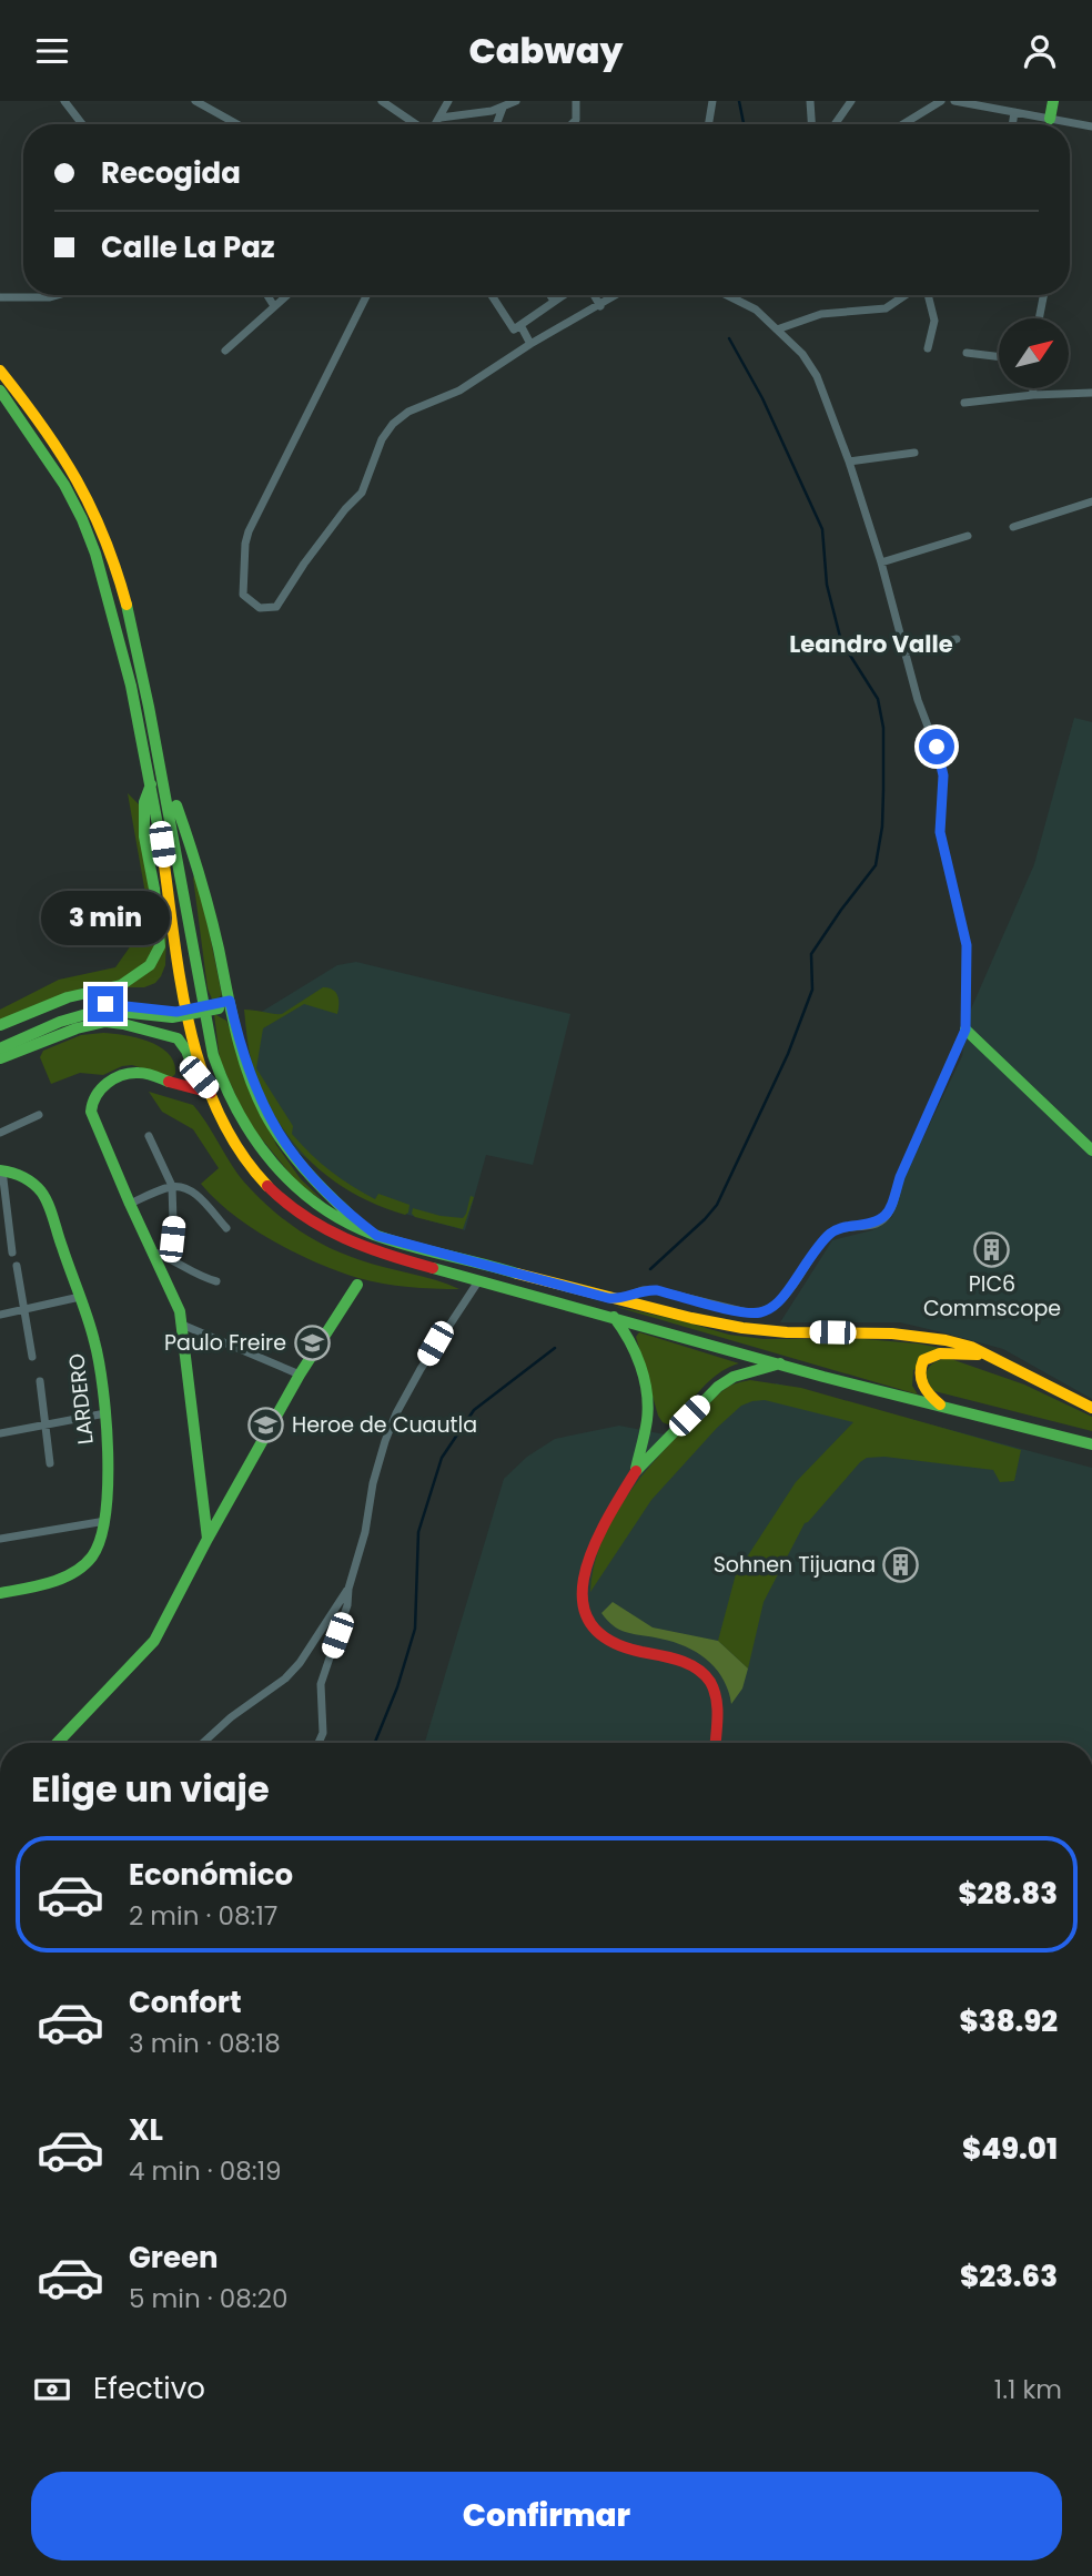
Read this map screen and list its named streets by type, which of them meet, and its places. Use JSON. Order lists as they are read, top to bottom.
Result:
{
  "streets": {
    "main road": ["LARDERO"]
  },
  "districts": ["Leandro Valle"],
  "places": {
    "building": ["PIC6 Commscope", "Sohnen Tijuana"],
    "school or university": ["Paulo Freire", "Heroe de Cuautla"]
  },
  "north": "top right",
  "page": {
    "header": "Cabway",
    "banner": ["Recogida", "Calle La Paz"],
    "bubble": "3 min",
    "heading": "Elige un viaje",
    "list": [
      {
        "name": "Económico",
        "note": "2 min · 08:17",
        "value": "$28.83"
      },
      {
        "name": "Confort",
        "note": "3 min · 08:18",
        "value": "$38.92"
      },
      {
        "name": "XL",
        "note": "4 min · 08:19",
        "value": "$49.01"
      },
      {
        "name": "Green",
        "note": "5 min · 08:20",
        "value": "$23.63"
      }
    ],
    "pay": ["Efectivo", "1.1 km"],
    "buttons": "Confirmar"
  }
}
